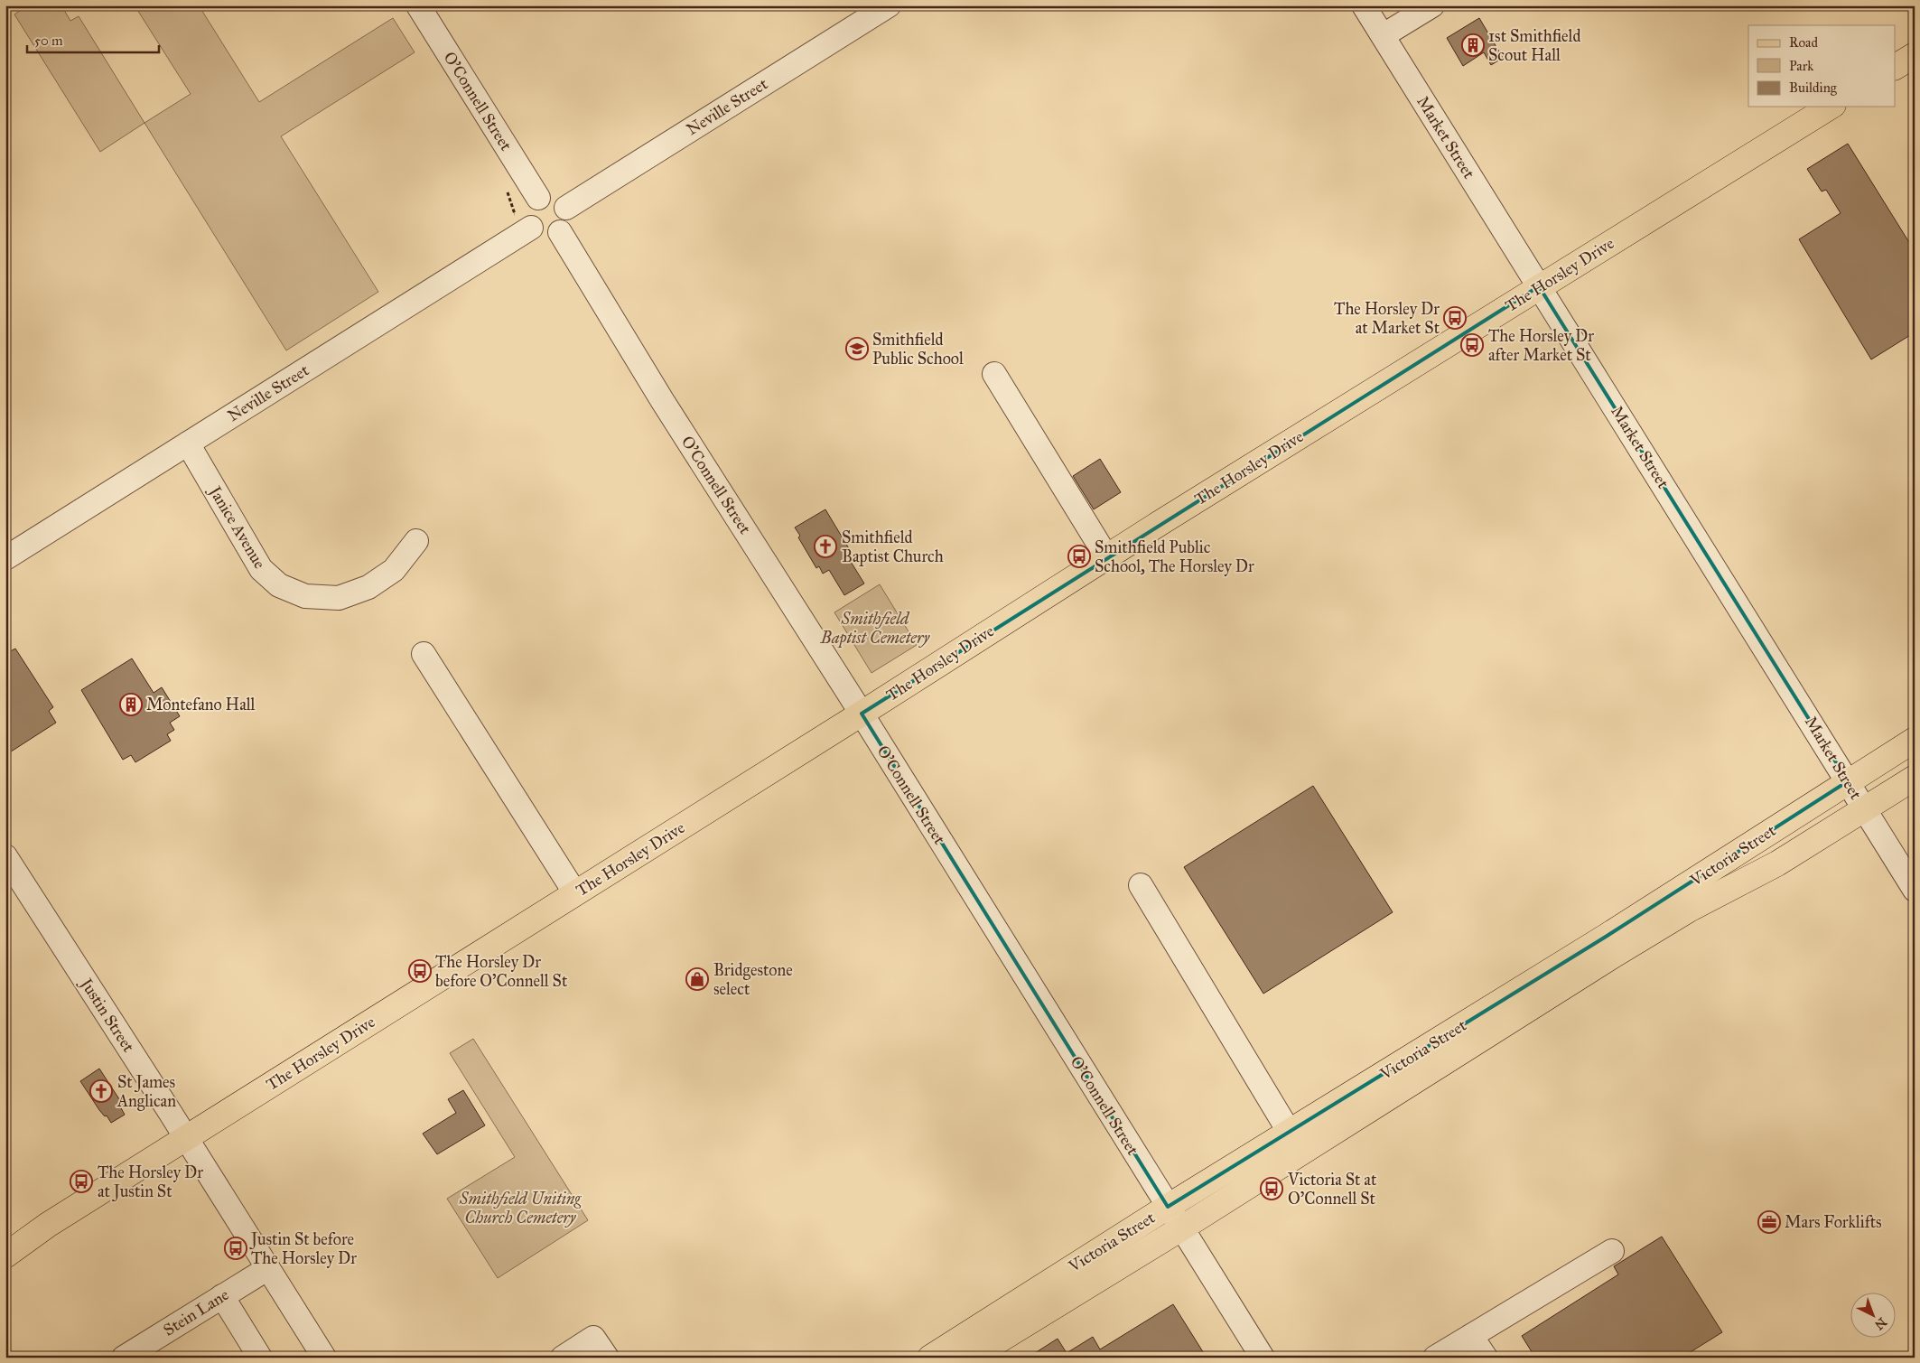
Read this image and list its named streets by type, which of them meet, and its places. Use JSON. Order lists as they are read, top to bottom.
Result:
{
  "streets": {
    "main road": ["The Horsley Drive", "Victoria Street"],
    "street": [
      "O'Connell Street",
      "Neville Street",
      "Market Street",
      "Janice Avenue",
      "Justin Street",
      "Stein Lane"
    ]
  },
  "crossings": [
    ["O'Connell Street", "Neville Street"],
    ["O'Connell Street", "The Horsley Drive"],
    ["O'Connell Street", "Victoria Street"],
    ["Neville Street", "Janice Avenue"],
    ["Market Street", "The Horsley Drive"],
    ["Market Street", "Victoria Street"],
    ["The Horsley Drive", "Justin Street"],
    ["Justin Street", "Stein Lane"]
  ],
  "parks": ["Smithfield Baptist Cemetery", "Smithfield Uniting Church Cemetery"],
  "places": {
    "building": ["1st Smithfield Scout Hall", "Montefano Hall"],
    "bus stop": [
      "The Horsley Dr at Market St",
      "The Horsley Dr after Market St",
      "Smithfield Public School, The Horsley Dr",
      "The Horsley Dr before O'Connell St",
      "The Horsley Dr at Justin St",
      "Victoria St at O'Connell St",
      "Justin St before The Horsley Dr"
    ],
    "school or university": ["Smithfield Public School"],
    "church": ["Smithfield Baptist Church", "St James Anglican"],
    "shop": ["Bridgestone select"],
    "office": ["Mars Forklifts"]
  },
  "legend": ["Road", "Park", "Building"],
  "scale_bar": "50 m",
  "north": "bottom right"
}
